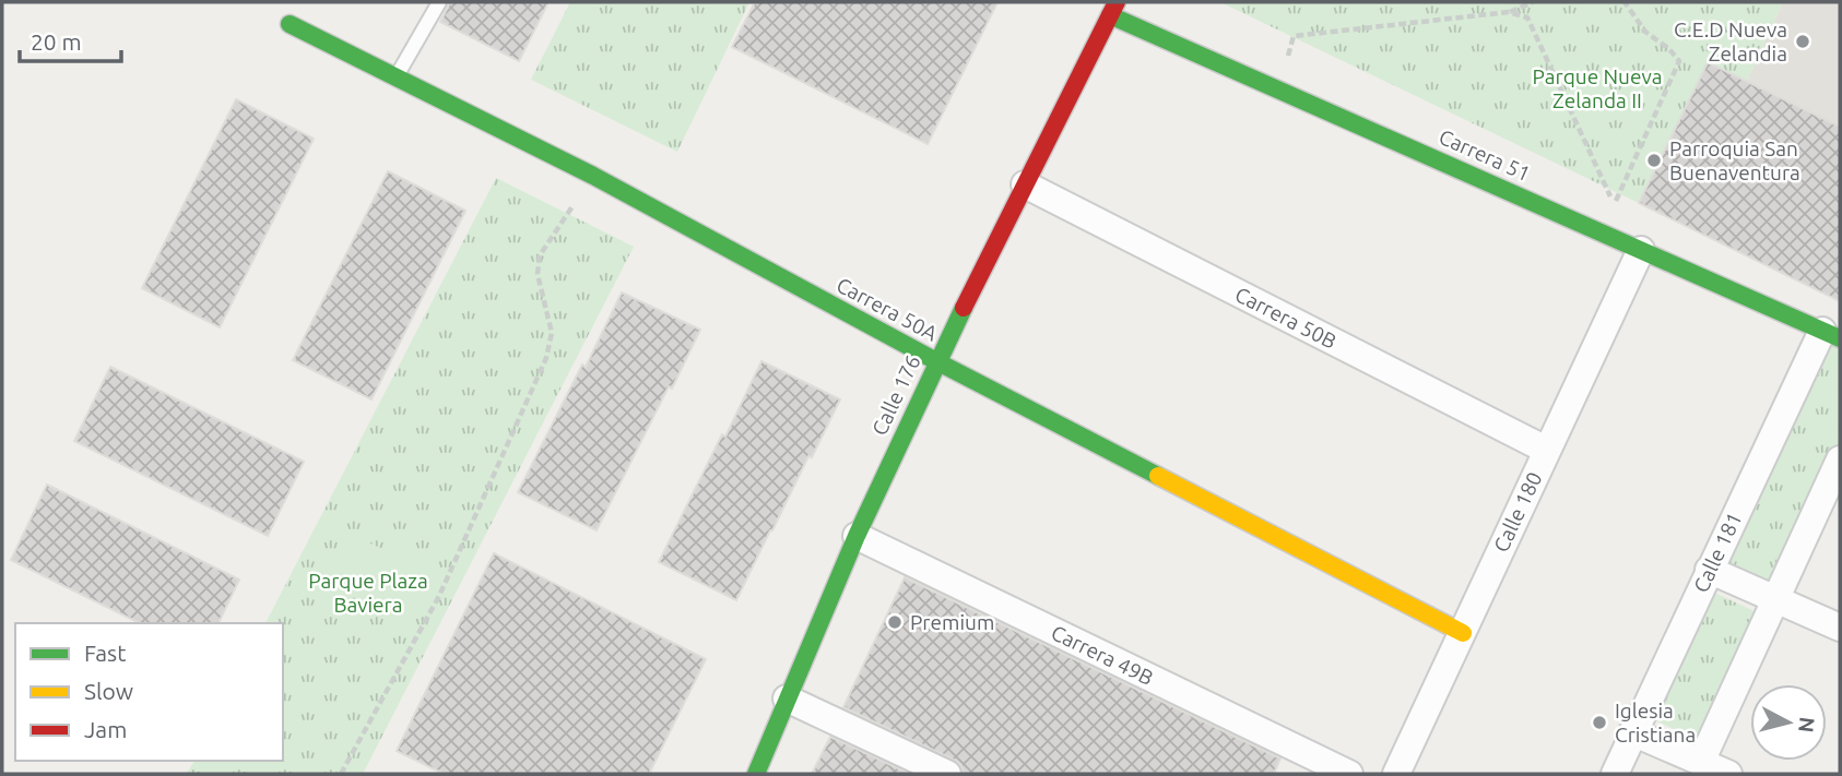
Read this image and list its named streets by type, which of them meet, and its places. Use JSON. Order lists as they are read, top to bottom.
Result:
{
  "streets": {
    "street": [
      "Carrera 51",
      "Carrera 50A",
      "Carrera 50B",
      "Calle 176",
      "Calle 180",
      "Calle 181",
      "Carrera 49B"
    ]
  },
  "crossings": [
    ["Carrera 51", "Calle 176"],
    ["Carrera 51", "Calle 180"],
    ["Carrera 51", "Calle 181"],
    ["Carrera 50A", "Calle 176"],
    ["Carrera 50A", "Calle 180"],
    ["Carrera 50B", "Calle 176"],
    ["Carrera 50B", "Calle 180"],
    ["Calle 176", "Carrera 49B"]
  ],
  "parks": ["Parque Nueva Zelanda II", "Parque Plaza Baviera"],
  "places": [
    "C.E.D Nueva Zelandia",
    "Parroquia San Buenaventura",
    "Premium",
    "Iglesia Cristiana"
  ],
  "legend": ["Fast", "Slow", "Jam"],
  "scale_bar": "20 m",
  "north": "right"
}
